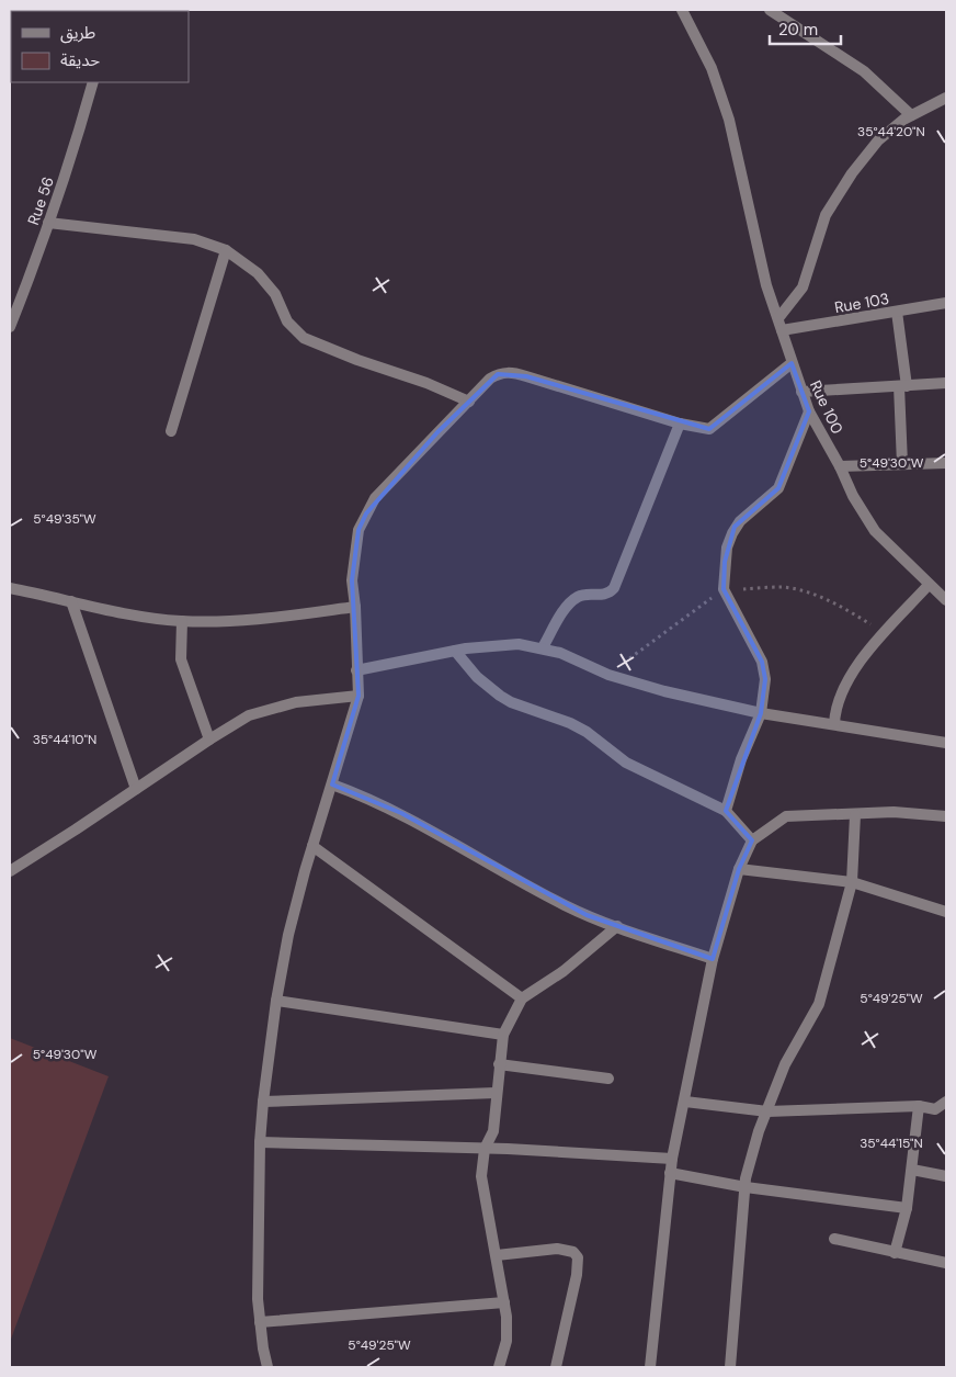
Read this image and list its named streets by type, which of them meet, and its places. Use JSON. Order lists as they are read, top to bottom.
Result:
{
  "streets": {
    "street": ["Rue 56", "Rue 103", "Rue 100"]
  },
  "crossings": [
    ["Rue 103", "Rue 100"]
  ],
  "legend": ["طريق", "حديقة"],
  "scale_bar": "20 m",
  "coordinates": [
    "35°44'20\"N",
    "5°49'30\"W",
    "5°49'35\"W",
    "35°44'10\"N",
    "5°49'25\"W",
    "35°44'15\"N"
  ]
}
